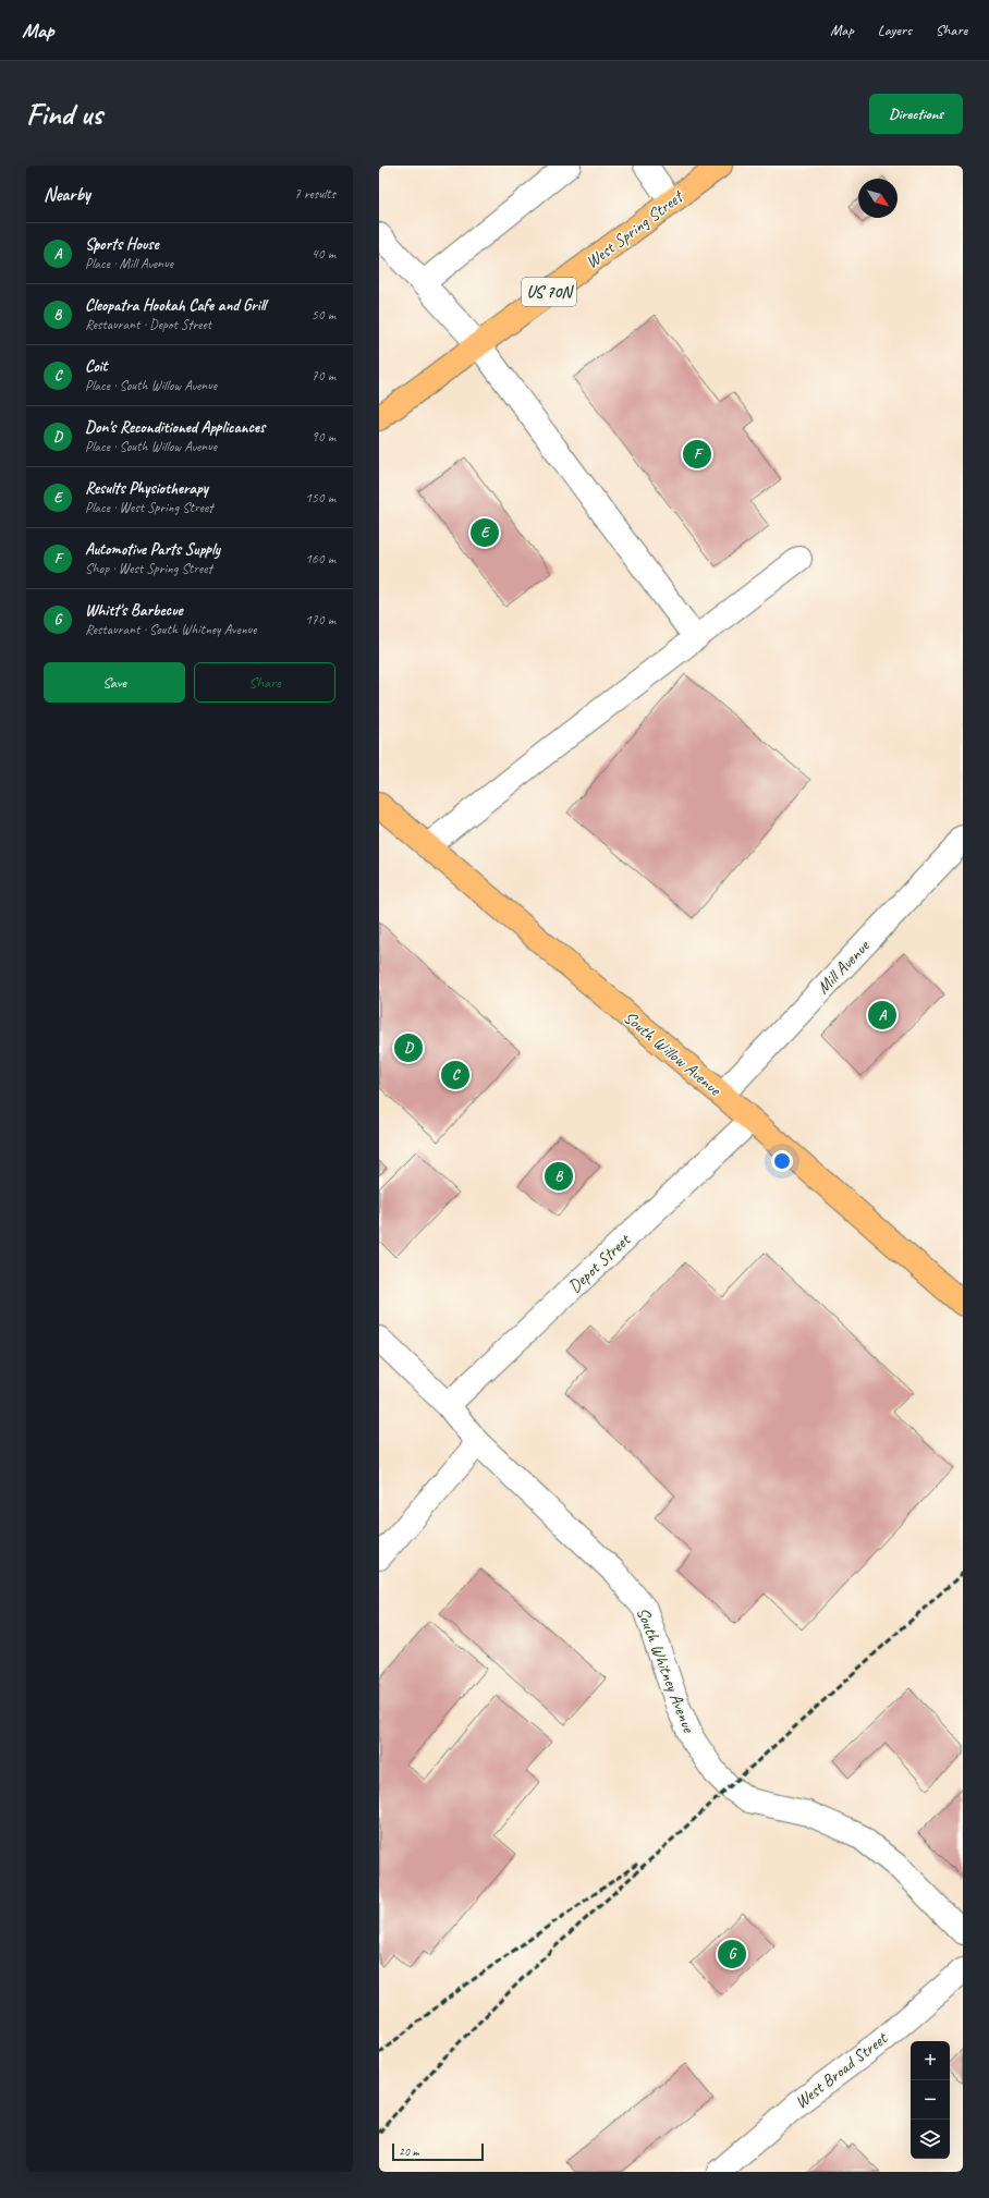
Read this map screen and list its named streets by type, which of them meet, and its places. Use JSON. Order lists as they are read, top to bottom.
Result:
{
  "streets": {
    "main road": ["West Spring Street", "US 70N", "South Willow Avenue"],
    "street": [
      "Mill Avenue",
      "Depot Street",
      "South Whitney Avenue",
      "West Broad Street"
    ]
  },
  "crossings": [
    ["Mill Avenue", "South Willow Avenue"],
    ["South Willow Avenue", "Depot Street"],
    ["Depot Street", "South Whitney Avenue"]
  ],
  "scale_bar": "20 m",
  "north": "bottom right",
  "page": {
    "header": "Map",
    "nav": ["Map", "Layers", "Share"],
    "buttons": [
      "Directions",
      ["Save", "Share"]
    ],
    "title": "Find us",
    "heading": ["Nearby", "7 results"],
    "list": [
      {
        "mark": "A",
        "name": "Sports House",
        "note": "Place · Mill Avenue",
        "value": "40 m"
      },
      {
        "mark": "B",
        "name": "Cleopatra Hookah Cafe and Grill",
        "note": "Restaurant · Depot Street",
        "value": "50 m"
      },
      {
        "mark": "C",
        "name": "Coit",
        "note": "Place · South Willow Avenue",
        "value": "70 m"
      },
      {
        "mark": "D",
        "name": "Don's Reconditioned Applicances",
        "note": "Place · South Willow Avenue",
        "value": "90 m"
      },
      {
        "mark": "E",
        "name": "Results Physiotherapy",
        "note": "Place · West Spring Street",
        "value": "150 m"
      },
      {
        "mark": "F",
        "name": "Automotive Parts Supply",
        "note": "Shop · West Spring Street",
        "value": "160 m"
      },
      {
        "mark": "G",
        "name": "Whitt's Barbecue",
        "note": "Restaurant · South Whitney Avenue",
        "value": "170 m"
      }
    ],
    "pins": [
      "F",
      "E",
      "A",
      "D",
      "C",
      "B",
      "G"
    ],
    "map_buttons": ["+", "−"],
    "scale": "20 m"
  }
}
